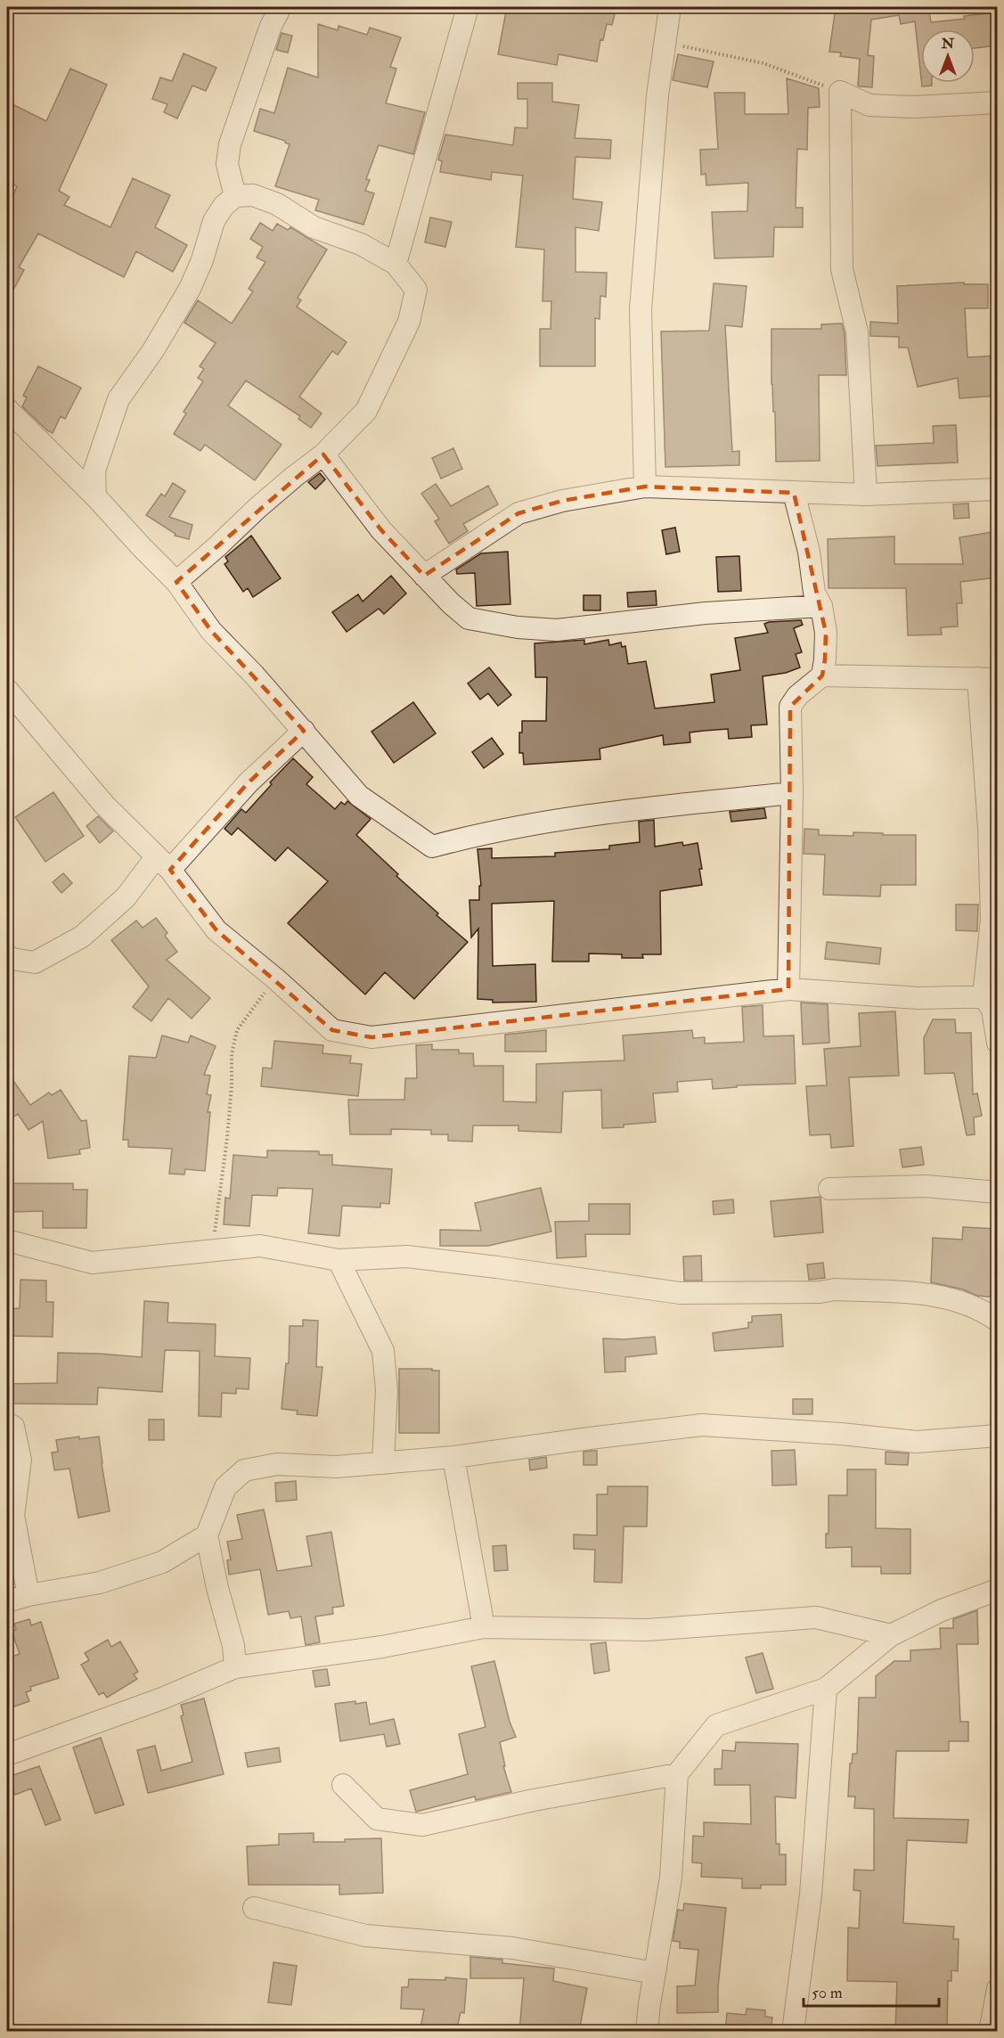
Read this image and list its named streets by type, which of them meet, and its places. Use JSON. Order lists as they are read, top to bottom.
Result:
{
  "scale_bar": "50 m",
  "north": "top"
}
